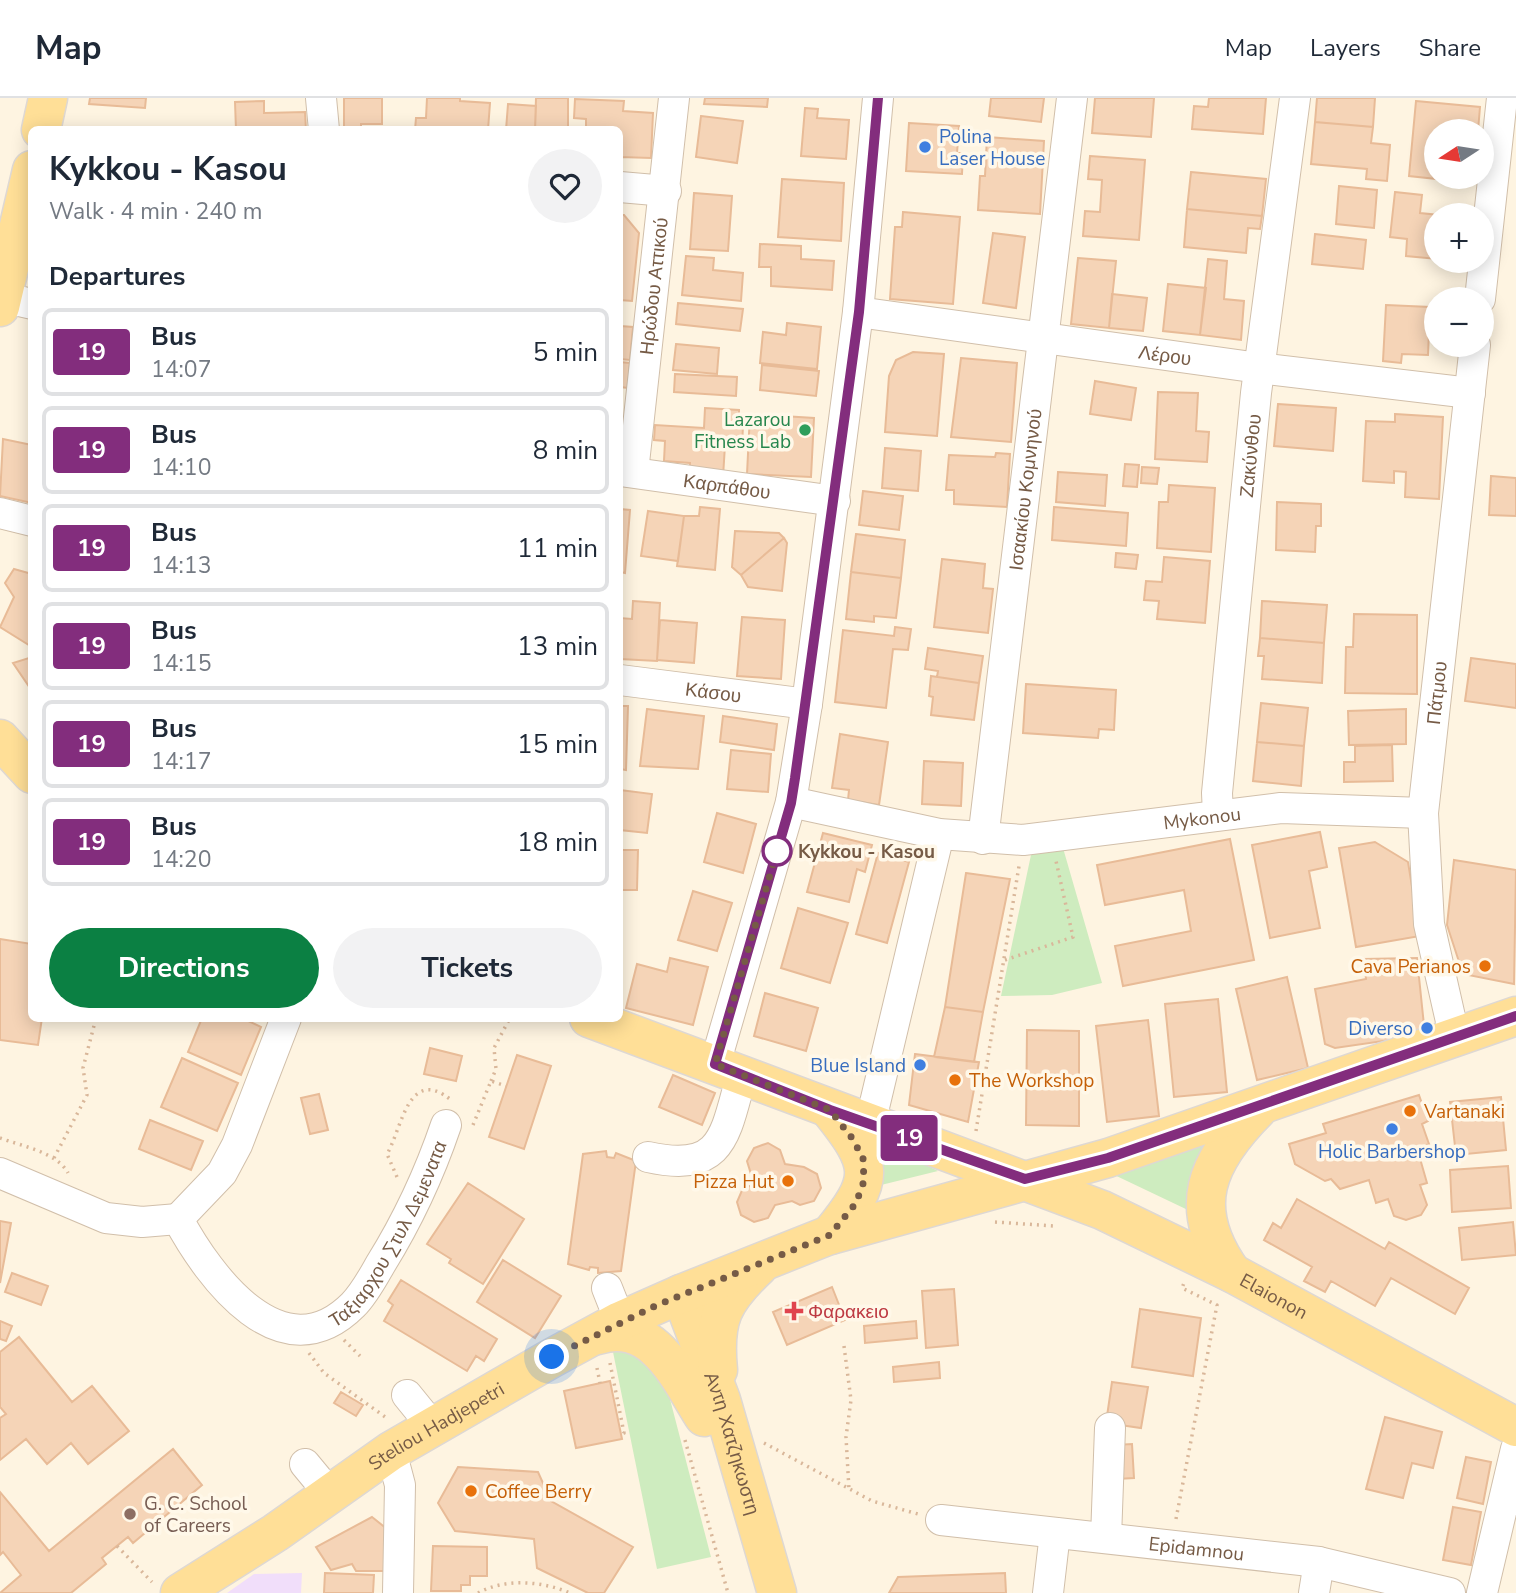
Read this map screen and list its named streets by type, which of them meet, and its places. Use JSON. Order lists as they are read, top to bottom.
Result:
{
  "streets": {
    "main road": ["Elaionon", "Steliou Hadjepetri", "Αντη Χατζηκωστη"],
    "street": [
      "Ηρώδου Αττικού",
      "Λέρου",
      "Ζακύνθου",
      "Καρπάθου",
      "Ισαακίου Κομνηνού",
      "Κάσου",
      "Πάτμου",
      "Mykonou",
      "Ταξιαρχου Στυλ Δεμενατα",
      "Epidamnou"
    ]
  },
  "crossings": [
    ["Ηρώδου Αττικού", "Καρπάθου"],
    ["Λέρου", "Ζακύνθου"],
    ["Λέρου", "Ισαακίου Κομνηνού"],
    ["Λέρου", "Πάτμου"],
    ["Ζακύνθου", "Mykonou"],
    ["Ισαακίου Κομνηνού", "Mykonou"],
    ["Πάτμου", "Mykonou"],
    ["Πάτμου", "Steliou Hadjepetri"],
    ["Elaionon", "Steliou Hadjepetri"],
    ["Steliou Hadjepetri", "Αντη Χατζηκωστη"]
  ],
  "places": {
    "other": [
      "Polina Laser House",
      "Lazarou Fitness Lab",
      "Kykkou - Kasou",
      "Cava Perianos",
      "Diverso",
      "Blue Island",
      "The Workshop",
      "Vartanaki",
      "Holic Barbershop",
      "Pizza Hut",
      "Coffee Berry",
      "G. C. School of Careers"
    ],
    "health": ["Φαρακειο"]
  },
  "lines": ["bus line 19"],
  "north": "left",
  "page": {
    "header": "Map",
    "nav": ["Map", "Layers", "Share"],
    "on_map": "19",
    "map_buttons": ["+", "−"],
    "heading": [
      ["Kykkou - Kasou", "Walk · 4 min · 240 m"],
      "Departures"
    ],
    "list": [
      {
        "mark": "19",
        "name": "Bus",
        "note": "14:07",
        "value": "5 min"
      },
      {
        "mark": "19",
        "name": "Bus",
        "note": "14:10",
        "value": "8 min"
      },
      {
        "mark": "19",
        "name": "Bus",
        "note": "14:13",
        "value": "11 min"
      },
      {
        "mark": "19",
        "name": "Bus",
        "note": "14:15",
        "value": "13 min"
      },
      {
        "mark": "19",
        "name": "Bus",
        "note": "14:17",
        "value": "15 min"
      },
      {
        "mark": "19",
        "name": "Bus",
        "note": "14:20",
        "value": "18 min"
      }
    ],
    "buttons": ["Directions", "Tickets"]
  }
}
